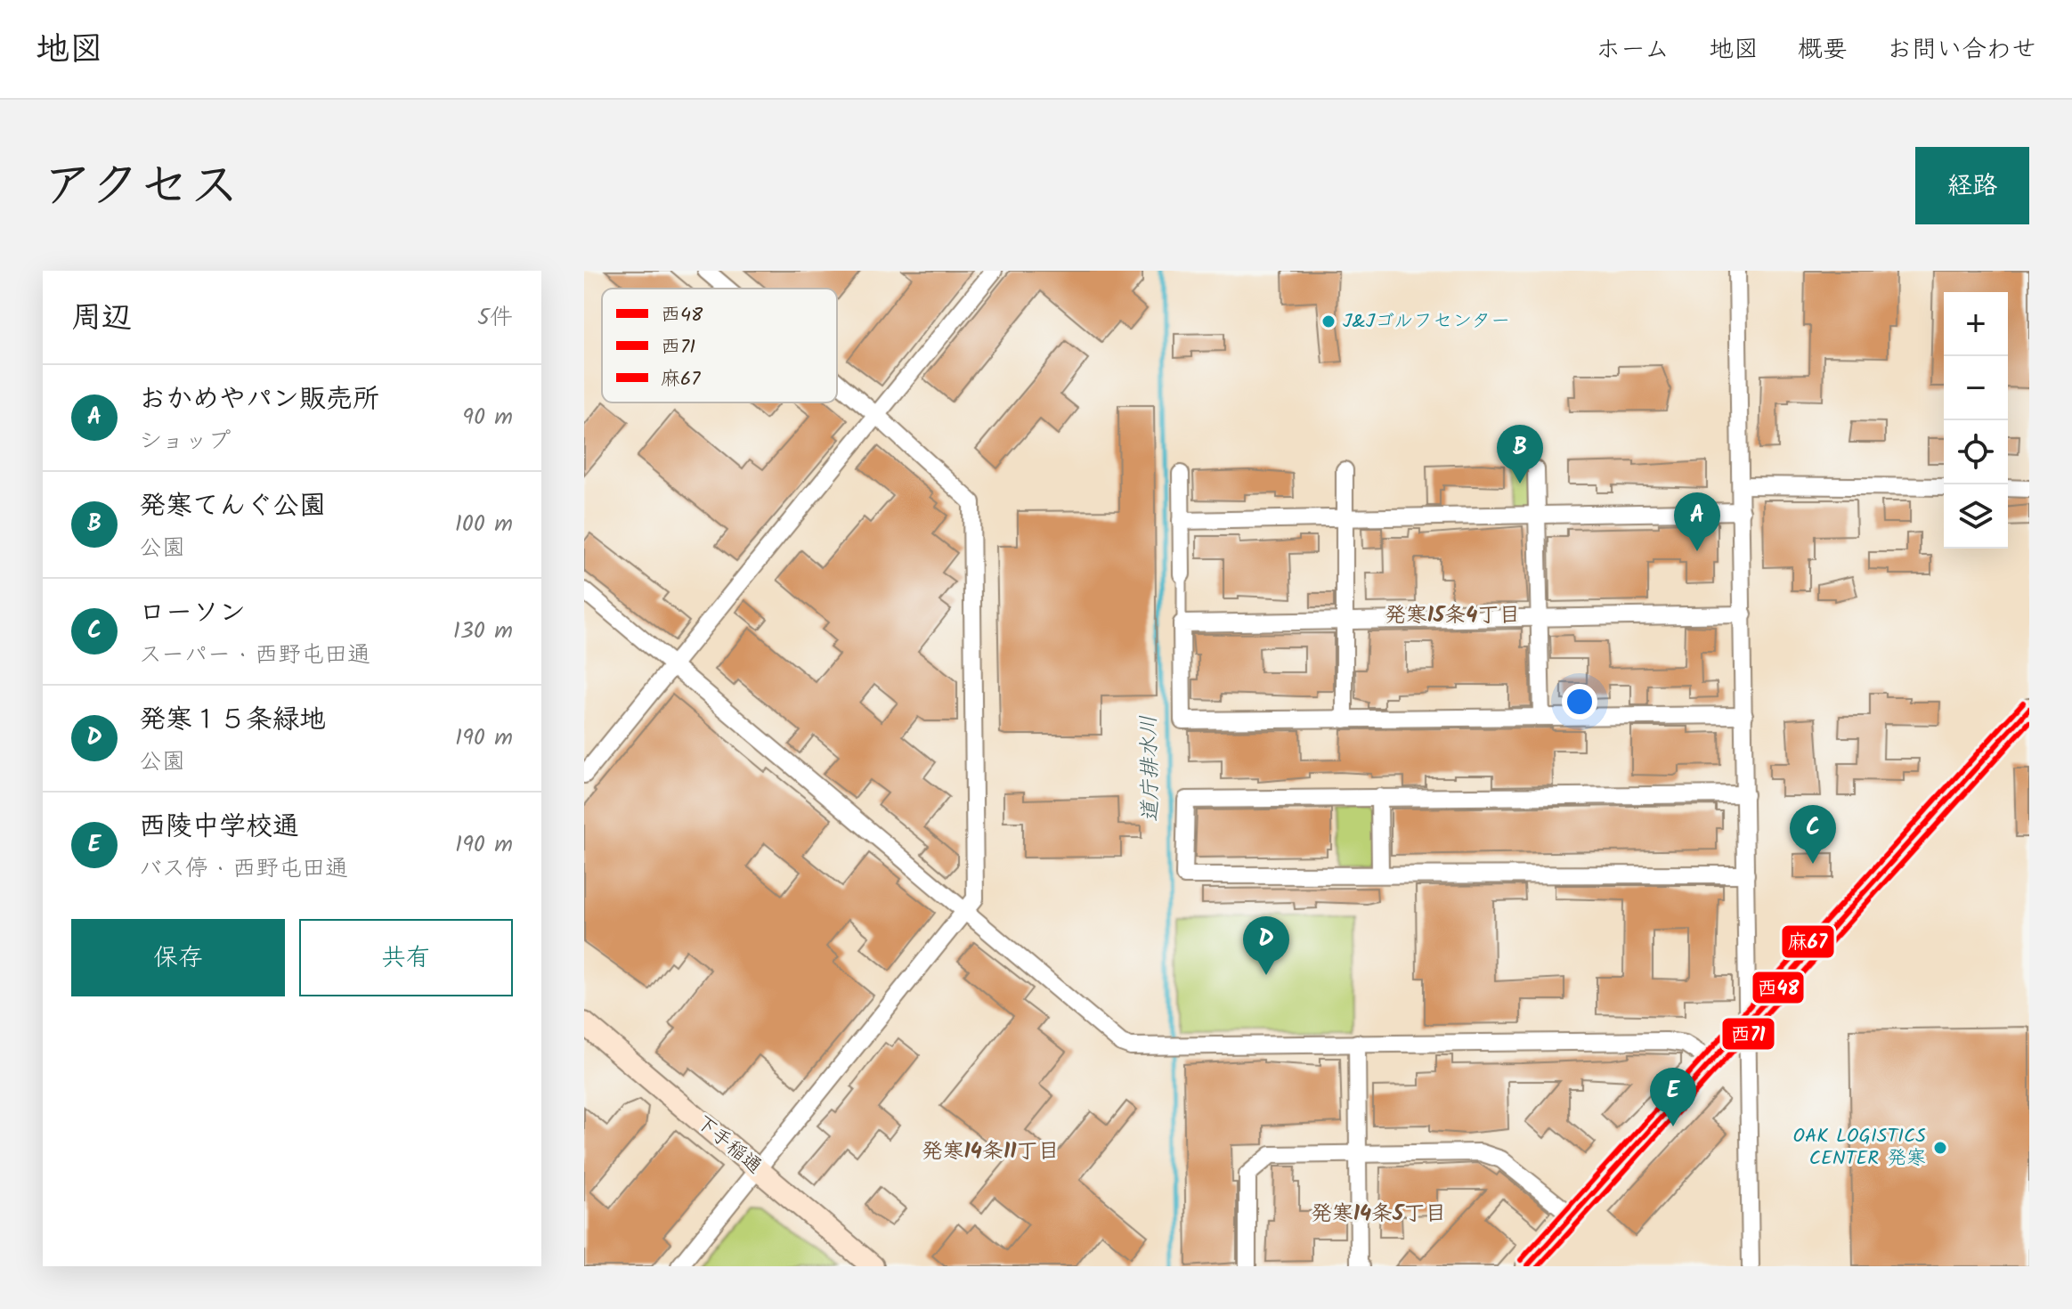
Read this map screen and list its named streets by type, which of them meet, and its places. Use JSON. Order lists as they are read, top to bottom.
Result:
{
  "streets": {
    "street": ["下手稲通"]
  },
  "districts": ["発寒15条4丁目", "発寒14条11丁目", "発寒14条5丁目"],
  "water": ["道庁排水川"],
  "places": ["J&Jゴルフセンター", "OAK LOGISTICS CENTER 発寒"],
  "lines": ["transit line 麻67", "transit line 西48", "transit line 西71"],
  "legend": ["西48", "西71", "麻67"],
  "page": {
    "header": "地図",
    "nav": [
      "ホーム",
      "地図",
      "概要",
      "お問い合わせ"
    ],
    "title": "アクセス",
    "buttons": [
      "経路",
      ["保存", "共有"]
    ],
    "heading": ["周辺", "5件"],
    "map_buttons": ["+", "−"],
    "list": [
      {
        "mark": "A",
        "name": "おかめやパン販売所",
        "note": "ショップ",
        "value": "90 m"
      },
      {
        "mark": "B",
        "name": "発寒てんぐ公園",
        "note": "公園",
        "value": "100 m"
      },
      {
        "mark": "C",
        "name": "ローソン",
        "note": "スーパー · 西野屯田通",
        "value": "130 m"
      },
      {
        "mark": "D",
        "name": "発寒１５条緑地",
        "note": "公園",
        "value": "190 m"
      },
      {
        "mark": "E",
        "name": "西陵中学校通",
        "note": "バス停 · 西野屯田通",
        "value": "190 m"
      }
    ],
    "pins": [
      "B",
      "A",
      "C",
      "D",
      "E"
    ]
  }
}
